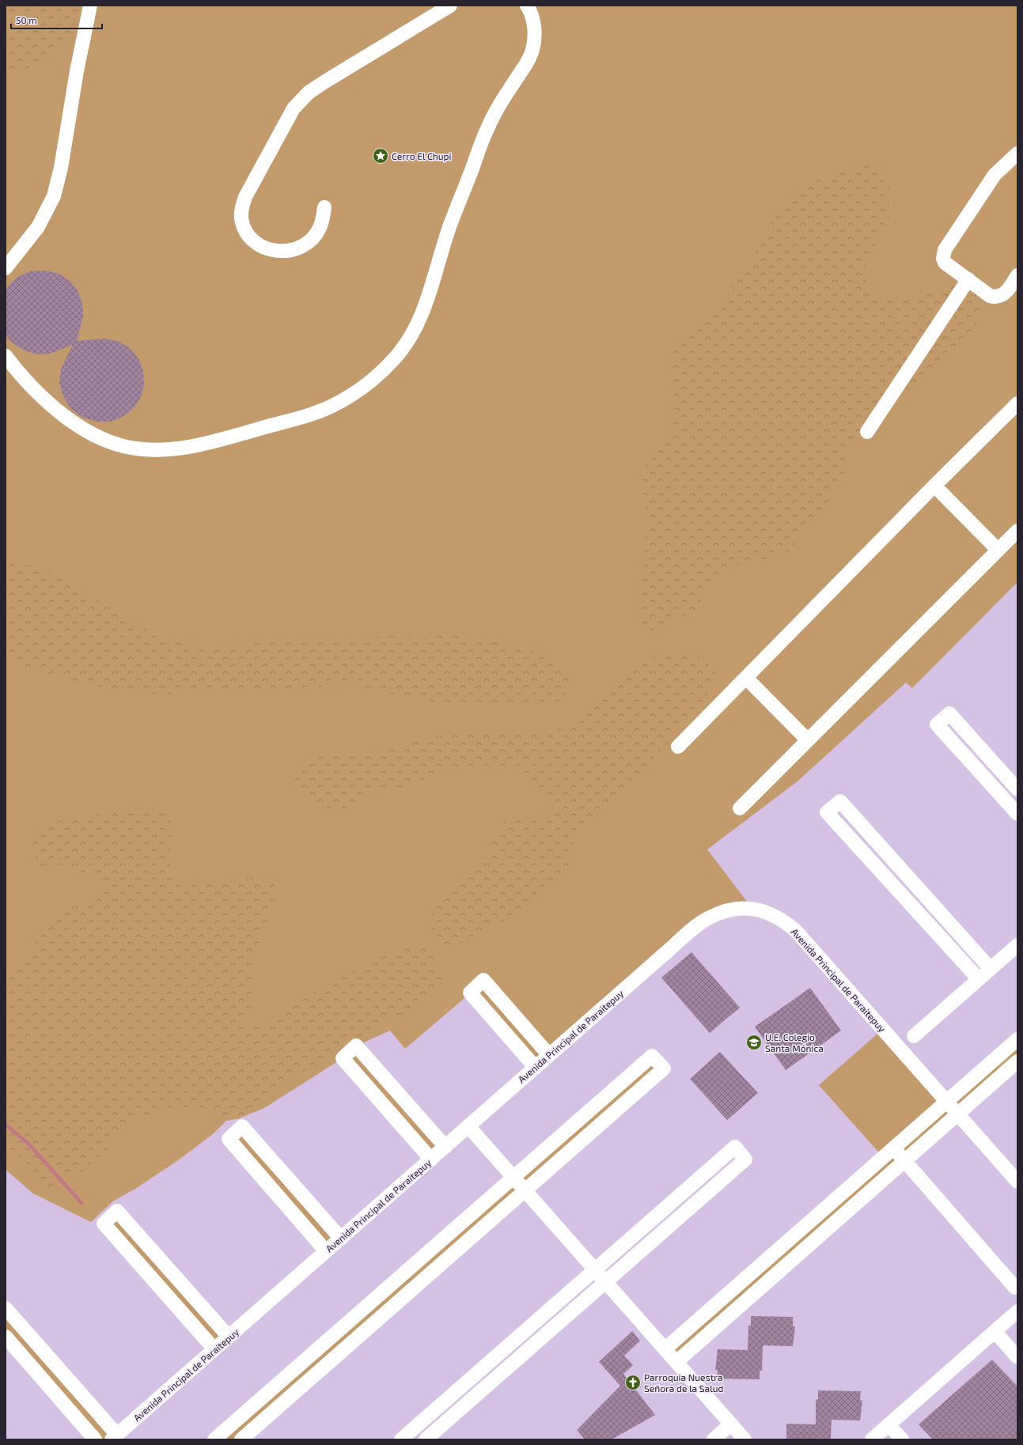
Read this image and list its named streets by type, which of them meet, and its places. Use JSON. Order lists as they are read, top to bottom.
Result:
{
  "streets": {
    "street": ["Avenida Principal de Paraitepuy"]
  },
  "places": {
    "place": ["Cerro El Chupi"],
    "school or university": ["U.E. Colegio Santa Mónica"],
    "church": ["Parroquia Nuestra Señora de la Salud"]
  },
  "scale_bar": "50 m"
}
